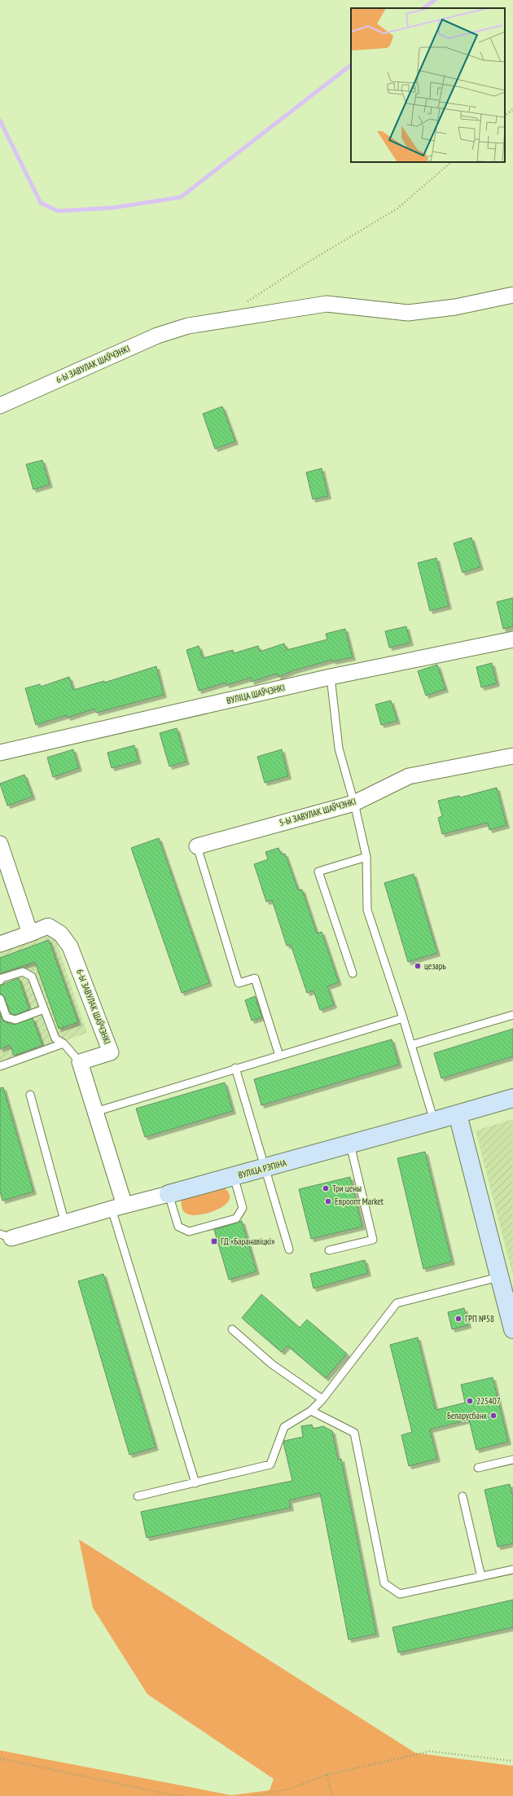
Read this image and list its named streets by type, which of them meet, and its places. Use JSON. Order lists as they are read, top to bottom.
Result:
{
  "streets": {
    "street": [
      "6-Ы ЗАВУЛАК ШАЎЧЭНКІ",
      "ВУЛІЦА ШАЎЧЭНКІ",
      "5-Ы ЗАВУЛАК ШАЎЧЭНКІ",
      "ВУЛІЦА РЭПІНА"
    ]
  },
  "places": {
    "other": [
      "цезарь",
      "Три цены",
      "Евроопт Market",
      "ГРП №58",
      "225407",
      "Беларусбанк"
    ],
    "transit": ["ГД «Баранавіцкі»"]
  }
}
